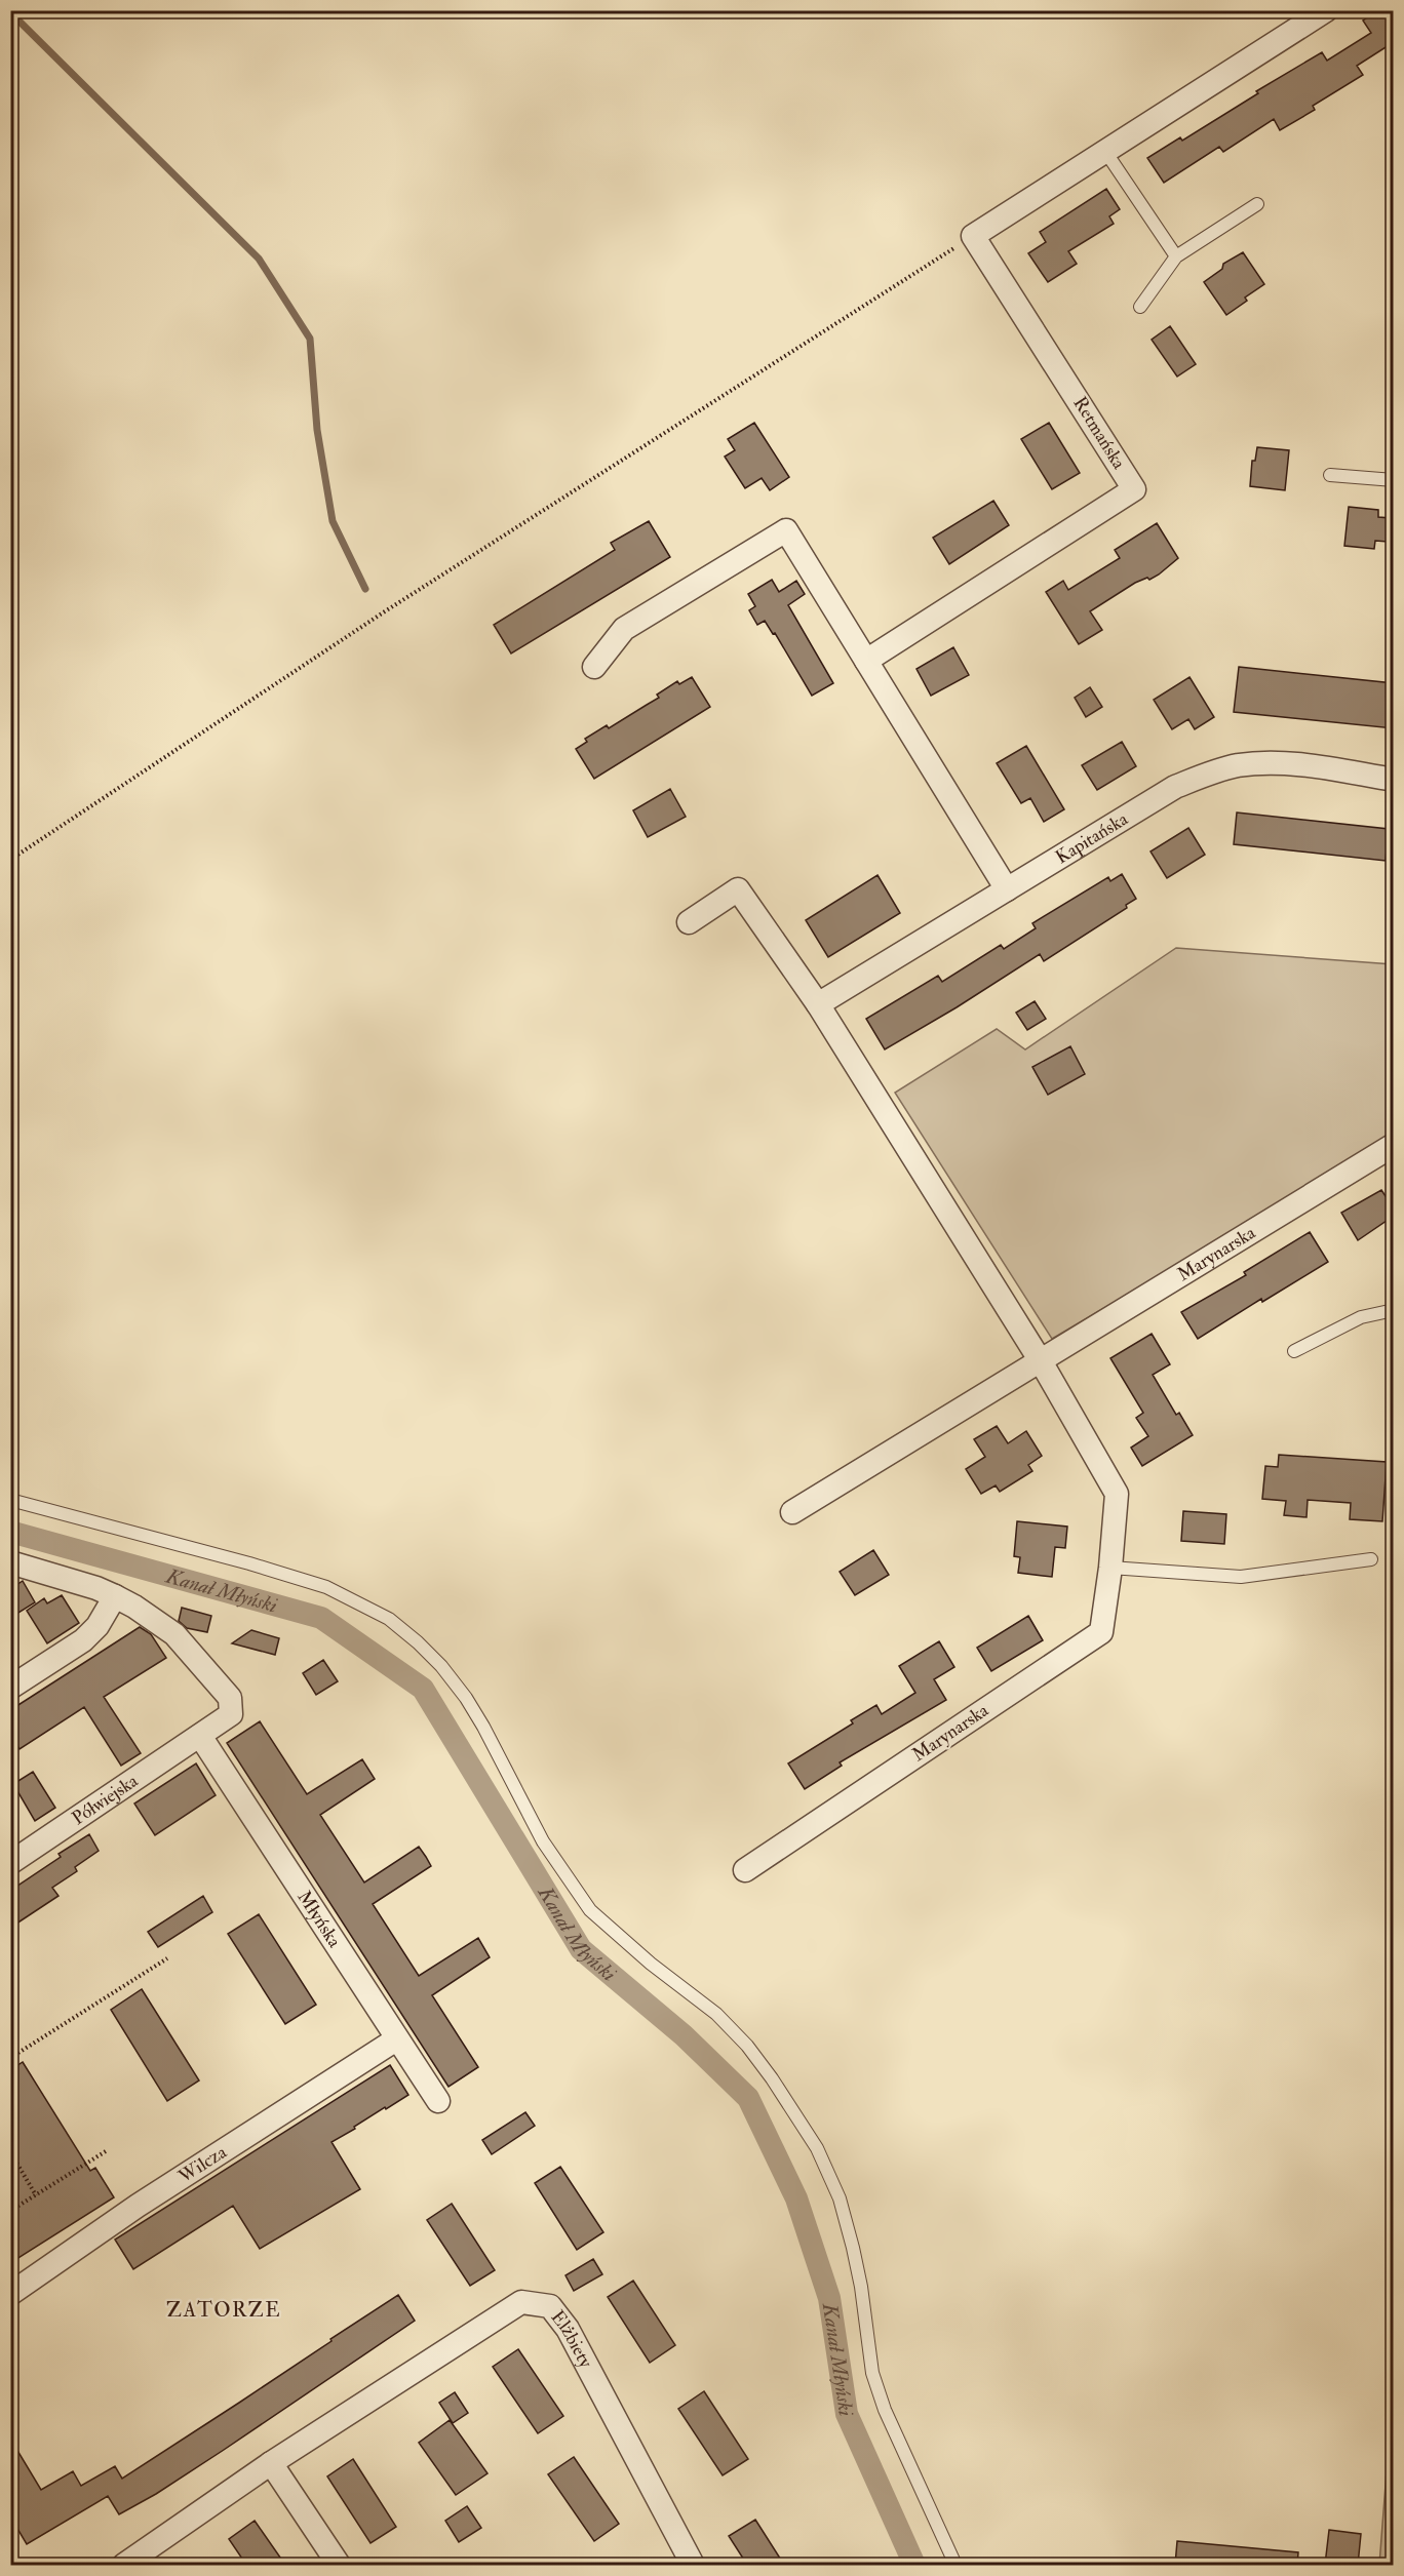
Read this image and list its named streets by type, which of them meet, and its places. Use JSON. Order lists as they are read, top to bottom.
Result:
{
  "streets": {
    "street": [
      "Retmańska",
      "Kapitańska",
      "Marynarska",
      "Półwiejska",
      "Młyńska",
      "Wilcza",
      "Elżbiety"
    ]
  },
  "crossings": [
    ["Półwiejska", "Młyńska"],
    ["Młyńska", "Wilcza"]
  ],
  "districts": ["ZATORZE"],
  "water": ["Kanał Młyński"]
}
